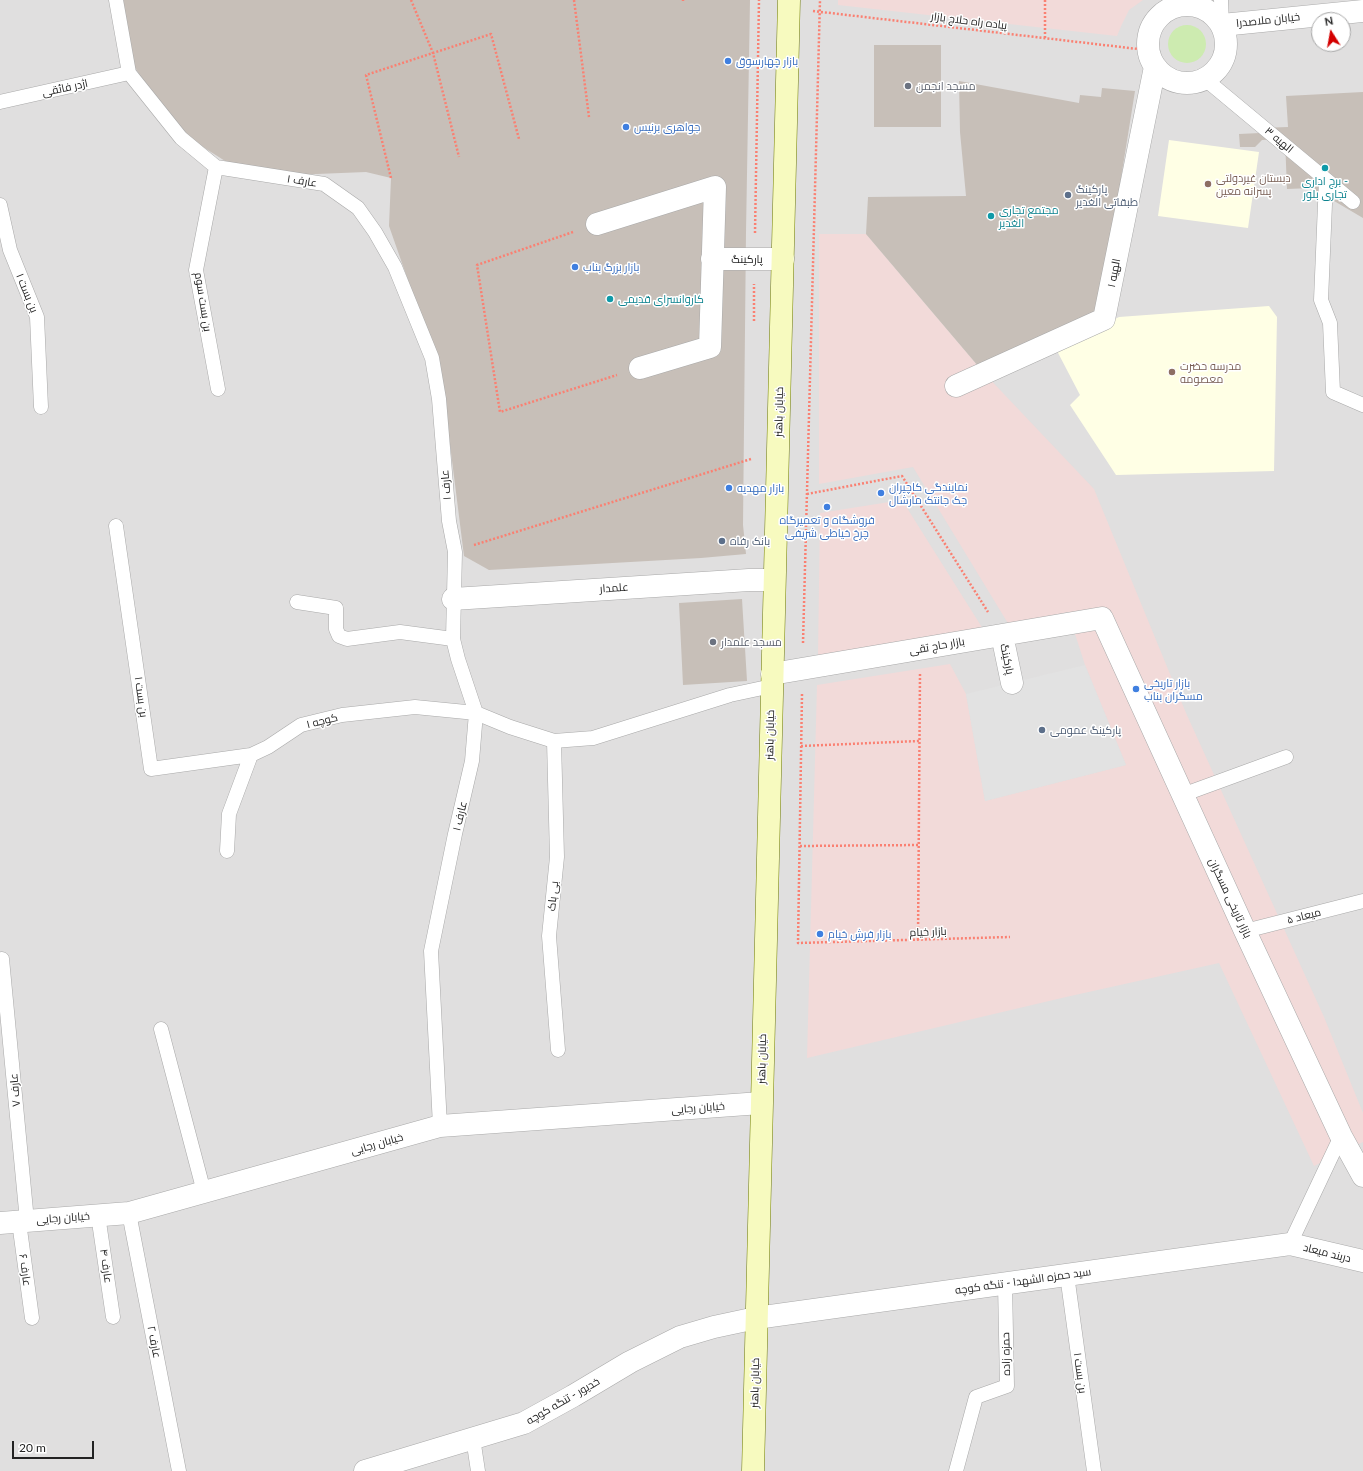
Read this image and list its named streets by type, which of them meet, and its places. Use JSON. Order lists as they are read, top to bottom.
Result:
{
  "streets": {
    "main road": ["خیابان باهنر"],
    "street": [
      "خیابان ملاصدرا",
      "پارکینگ",
      "الهیه ۱",
      "علمدار",
      "بازار حاج تقی",
      "بازار تاریخی مسگران",
      "خیابان رجایی",
      "دربند میعاد",
      "سید حمزه الشهدا - تنگه کوچه",
      "خدیور - تنگه کوچه"
    ],
    "lane": [
      "اژدر فائقی",
      "الهیه ۳",
      "عارف ۱",
      "بن بست ۱",
      "بن بست سوم",
      "کوچه ۱",
      "بی باک",
      "میعاد ۵",
      "عارف ۷",
      "عارف ۴",
      "عارف ۶",
      "عارف ۲",
      "حمزه زاده"
    ],
    "path": ["پیاده راه حلاج بازار", "بازار خیام"]
  },
  "crossings": [
    ["خیابان ملاصدرا", "پیاده راه حلاج بازار"],
    ["خیابان ملاصدرا", "الهیه ۳"],
    ["خیابان ملاصدرا", "الهیه ۱"],
    ["پیاده راه حلاج بازار", "الهیه ۳"],
    ["پیاده راه حلاج بازار", "الهیه ۱"],
    ["پیاده راه حلاج بازار", "خیابان باهنر"],
    ["اژدر فائقی", "عارف ۱"],
    ["الهیه ۳", "الهیه ۱"],
    ["عارف ۱", "بن بست سوم"],
    ["عارف ۱", "علمدار"],
    ["عارف ۱", "کوچه ۱"],
    ["عارف ۱", "خیابان رجایی"],
    ["پارکینگ", "خیابان باهنر"],
    ["پارکینگ", "بازار حاج تقی"],
    ["بن بست ۱", "کوچه ۱"],
    ["بن بست ۱", "سید حمزه الشهدا - تنگه کوچه"],
    ["خیابان باهنر", "علمدار"],
    ["خیابان باهنر", "بازار حاج تقی"],
    ["خیابان باهنر", "خیابان رجایی"],
    ["خیابان باهنر", "سید حمزه الشهدا - تنگه کوچه"],
    ["خیابان باهنر", "خدیور - تنگه کوچه"],
    ["بازار حاج تقی", "بازار تاریخی مسگران"],
    ["بازار تاریخی مسگران", "میعاد ۵"],
    ["عارف ۷", "خیابان رجایی"],
    ["عارف ۷", "عارف ۶"],
    ["خیابان رجایی", "عارف ۴"],
    ["خیابان رجایی", "عارف ۶"],
    ["خیابان رجایی", "عارف ۲"],
    ["دربند میعاد", "سید حمزه الشهدا - تنگه کوچه"],
    ["سید حمزه الشهدا - تنگه کوچه", "حمزه زاده"],
    ["سید حمزه الشهدا - تنگه کوچه", "خدیور - تنگه کوچه"]
  ],
  "places": [
    "بازار چهارسوق",
    "مسجد انجمن",
    "جواهری برنیس",
    "برج اداری - تجاری بلور",
    "دبستان غیردولتی پسرانه معین",
    "پارکینگ طبقاتی الغدیر",
    "مجتمع تجاری الغدیر",
    "بازار بزرگ بناب",
    "کاروانسرای قدیمی",
    "مدرسه حضرت معصومه",
    "بازار مهدیه",
    "نمایندگی کاچیران جک جانتک مارشال",
    "فروشگاه و تعمیرگاه چرخ خیاطی شریفی",
    "بانک رفاه",
    "مسجد علمدار",
    "بازار تاریخی مسگران بناب",
    "پارکینگ عمومی",
    "بازار فرش خیام"
  ],
  "scale_bar": "20 m",
  "north": "top"
}
